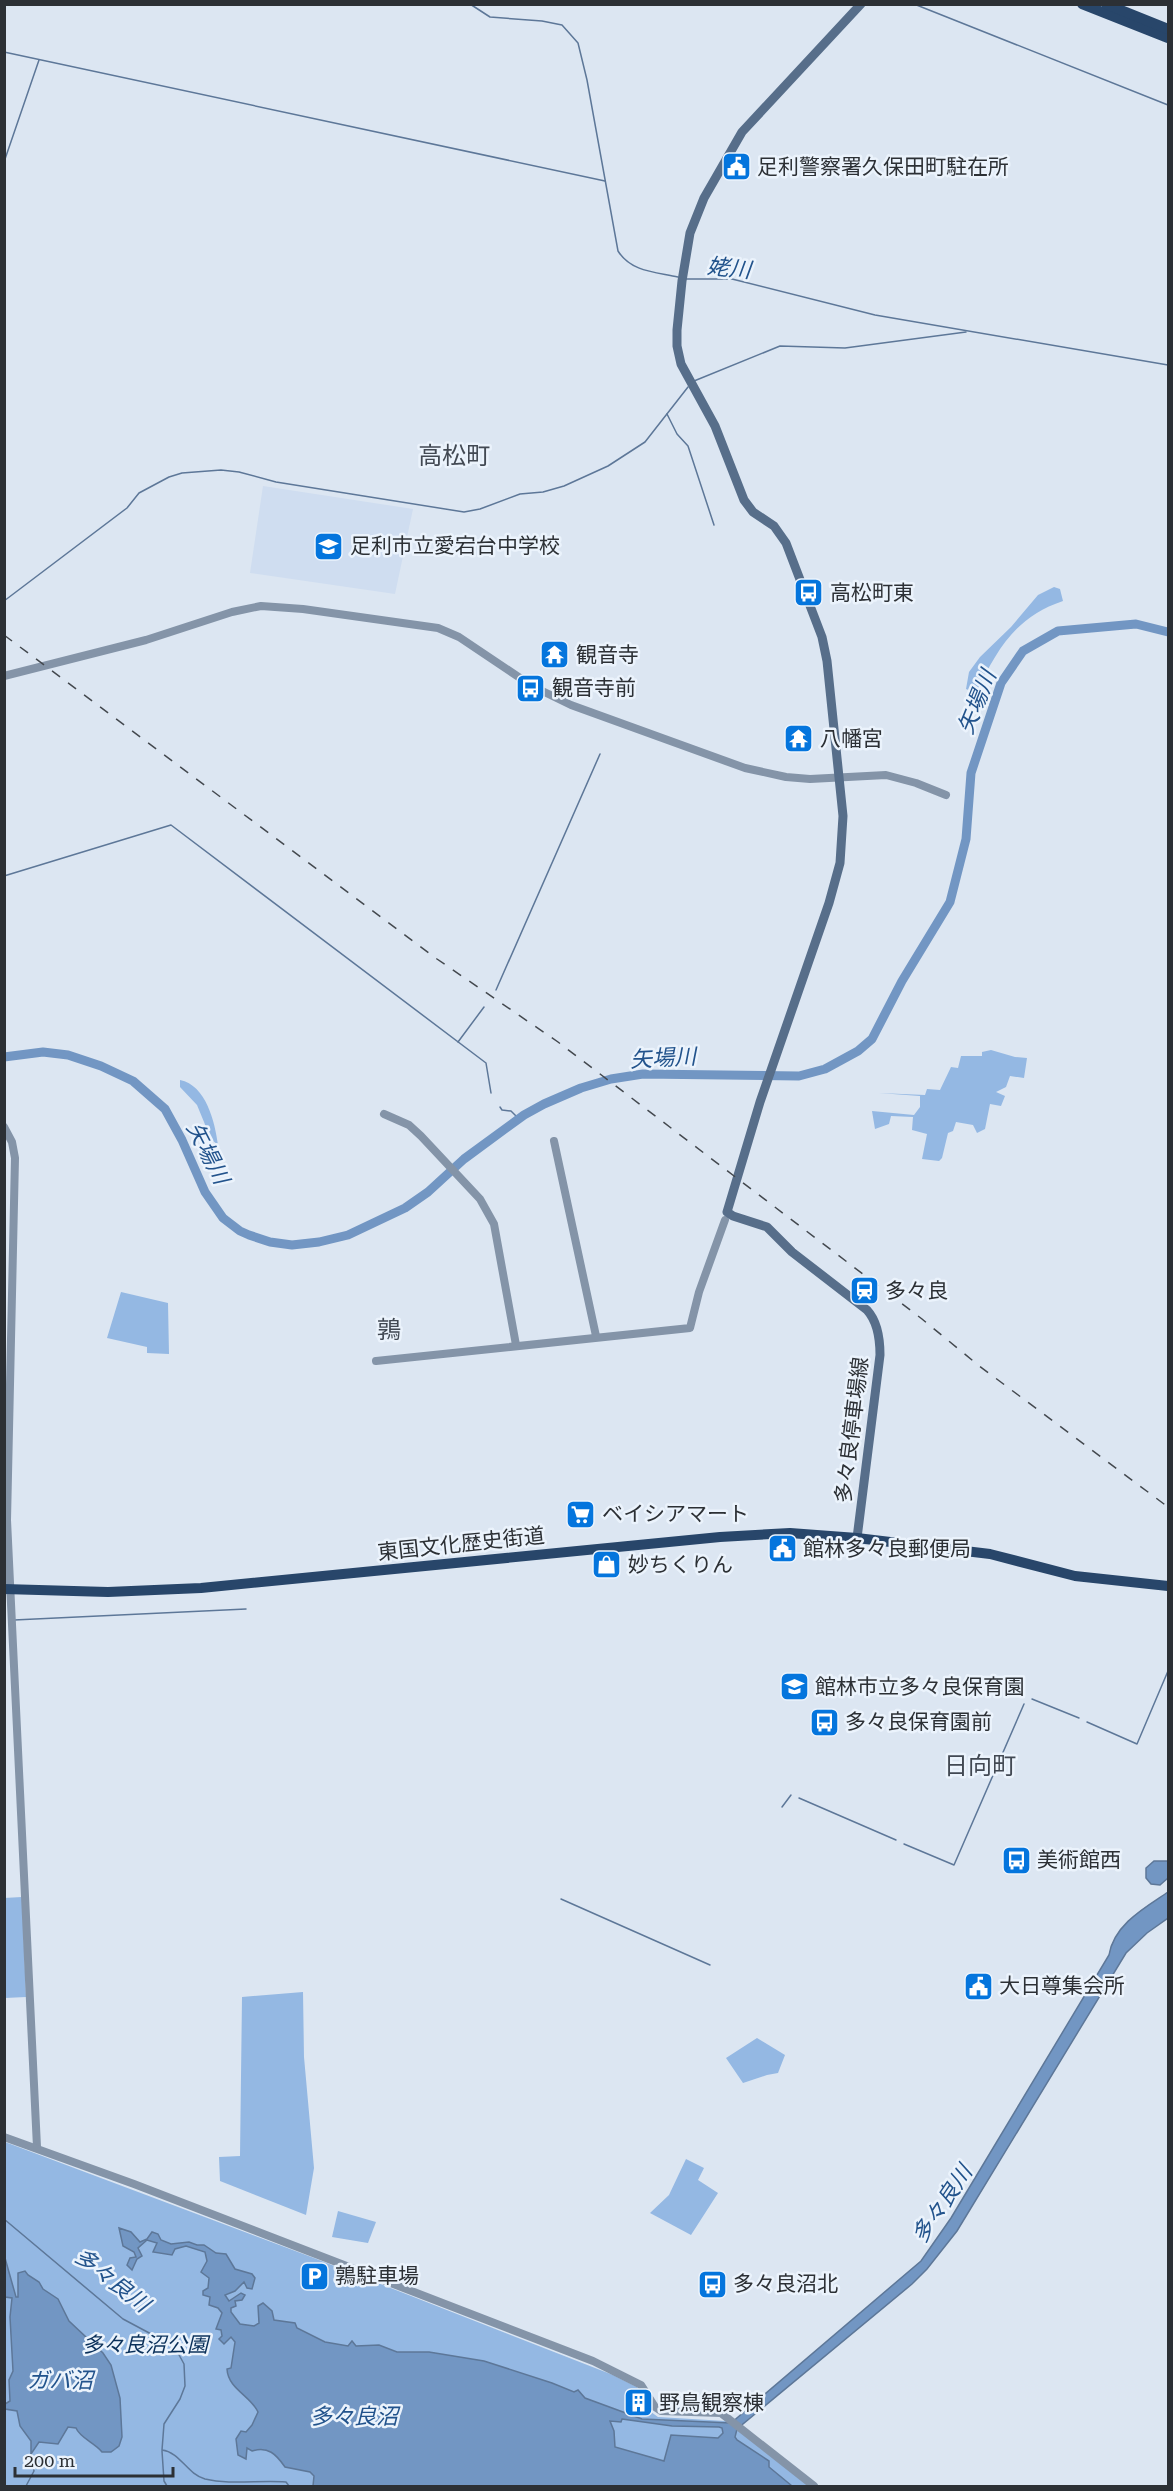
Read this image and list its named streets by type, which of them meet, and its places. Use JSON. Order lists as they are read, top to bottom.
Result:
{
  "streets": {
    "highway": ["東国文化歴史街道"],
    "main road": ["多々良停車場線"]
  },
  "crossings": [
    ["多々良停車場線", "東国文化歴史街道"]
  ],
  "districts": ["高松町", "鶉", "日向町"],
  "water": [
    "姥川",
    "矢場川",
    "多々良川",
    "ガバ沼",
    "多々良沼"
  ],
  "parks": ["多々良沼公園"],
  "places": {
    "public building": ["足利警察署久保田町駐在所", "館林多々良郵便局", "大日尊集会所"],
    "school or university": ["足利市立愛宕台中学校", "館林市立多々良保育園"],
    "bus stop": [
      "高松町東",
      "観音寺前",
      "多々良保育園前",
      "美術館西",
      "多々良沼北"
    ],
    "temple": ["観音寺", "八幡宮"],
    "station": ["多々良"],
    "supermarket": ["ベイシアマート"],
    "shop": ["妙ちくりん"],
    "parking": ["鶉駐車場"],
    "building": ["野鳥観察棟"]
  },
  "scale_bar": "200 m"
}
